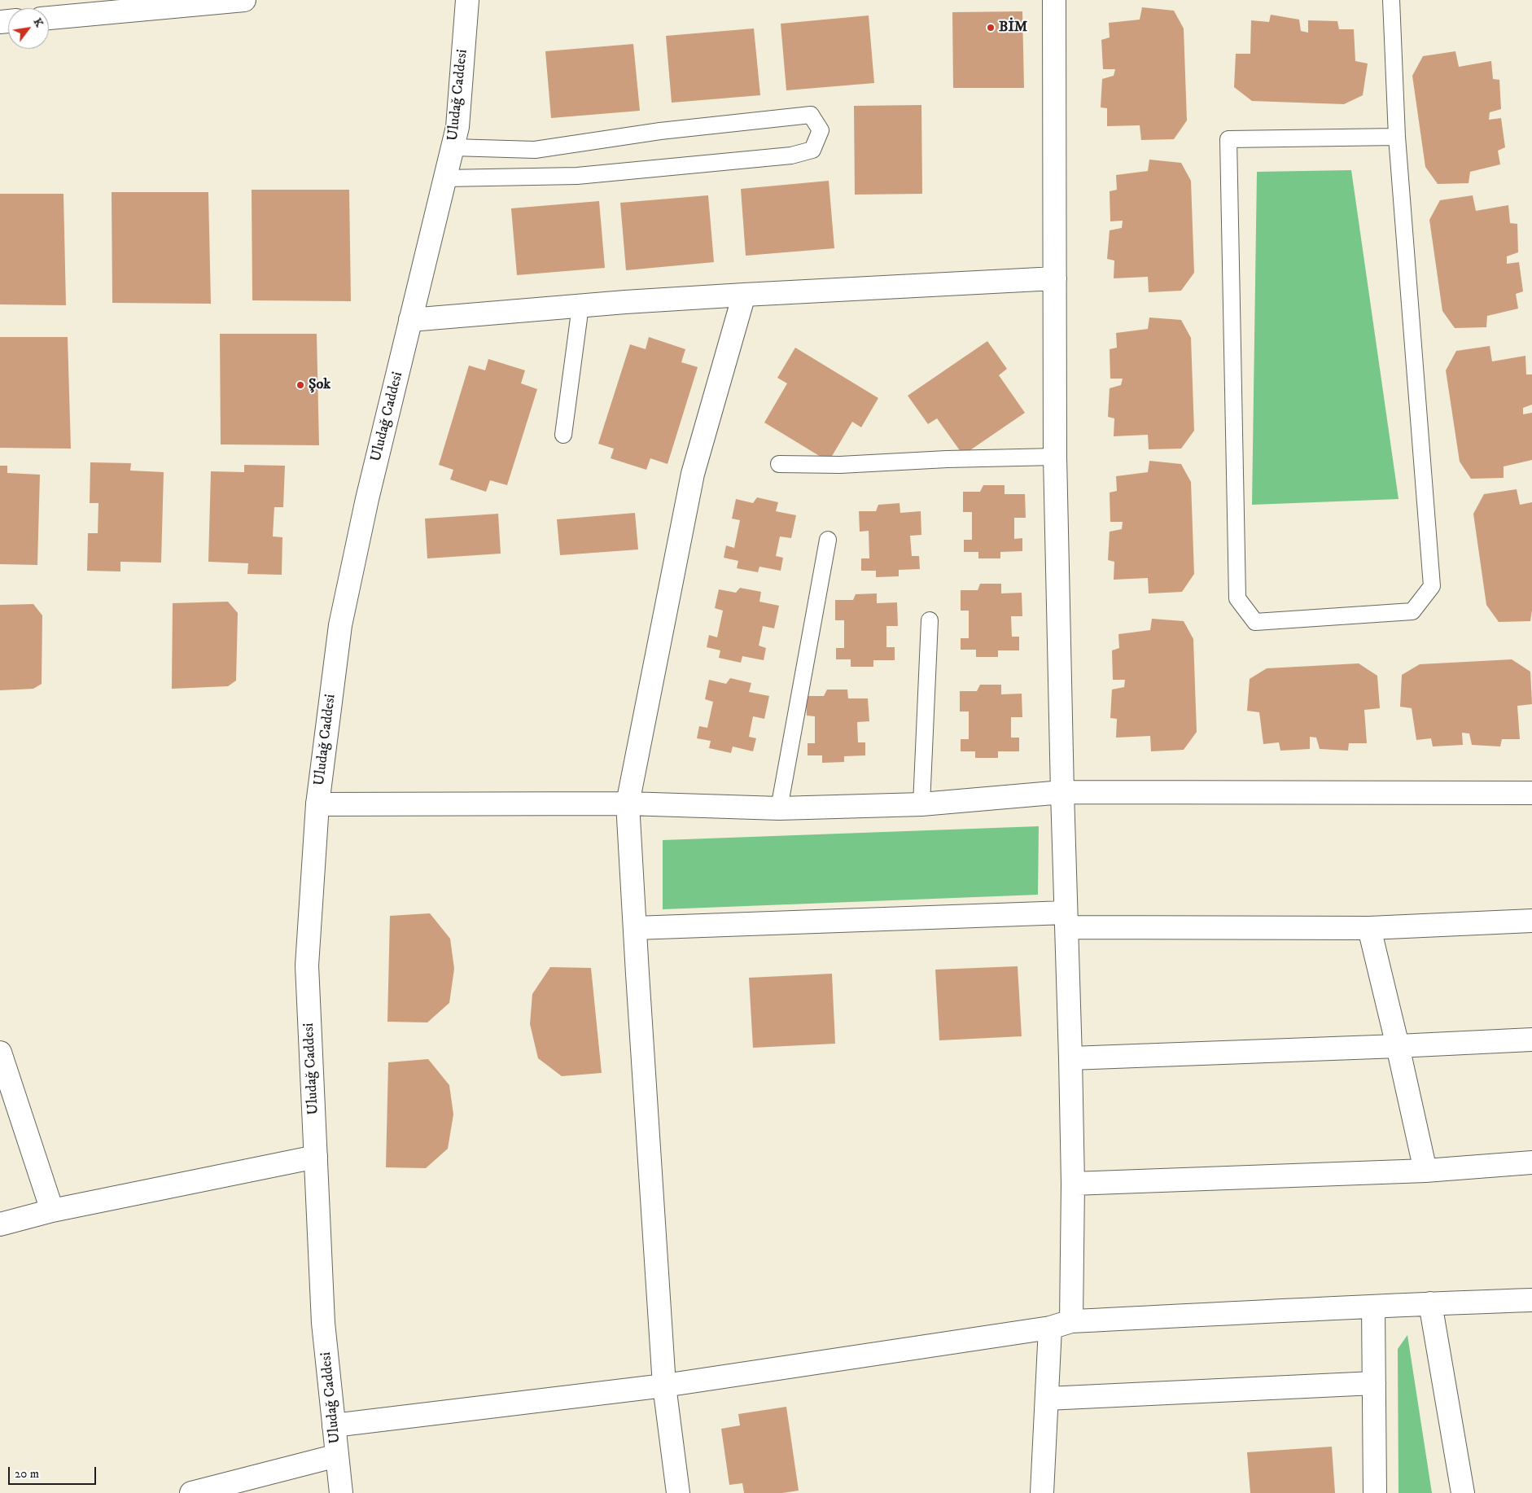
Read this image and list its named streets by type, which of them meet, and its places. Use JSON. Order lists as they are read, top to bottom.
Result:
{
  "streets": {
    "street": ["Uludağ Caddesi"]
  },
  "places": ["BİM", "Şok"],
  "scale_bar": "20 m",
  "north": "top right"
}
